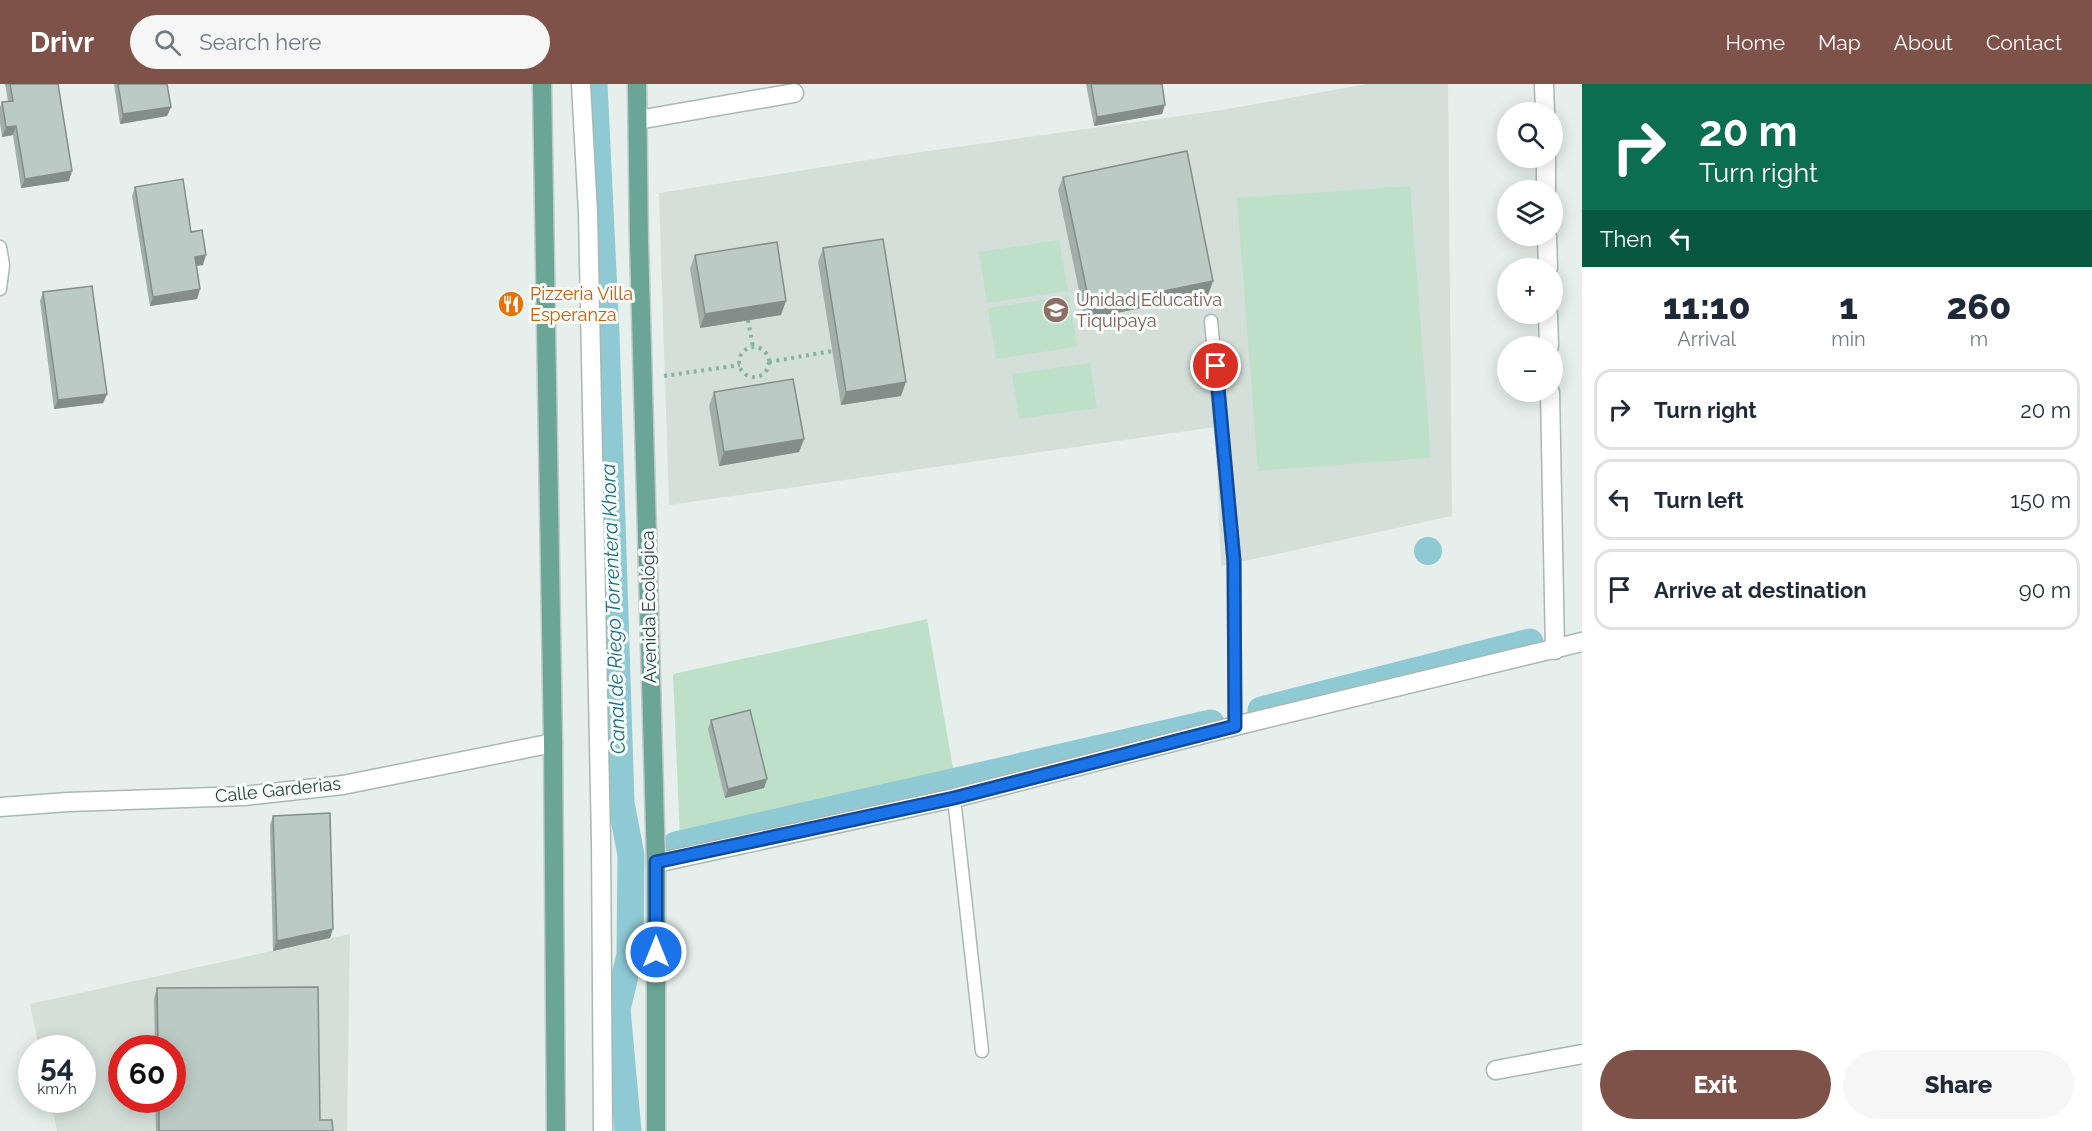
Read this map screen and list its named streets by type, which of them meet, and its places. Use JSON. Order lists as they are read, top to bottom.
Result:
{
  "streets": {
    "main road": ["Avenida Ecológica"],
    "street": ["Calle Garderias"]
  },
  "water": ["Canal de Riego Torrentera Khora"],
  "places": {
    "restaurant": ["Pizzeria Villa Esperanza"],
    "school or university": ["Unidad Educativa Tiquipaya"]
  },
  "page": {
    "header": "Drivr",
    "search": "Search here",
    "nav": [
      "Home",
      "Map",
      "About",
      "Contact"
    ],
    "turn": ["20 m", "Turn right"],
    "map_buttons": ["+", "−"],
    "then": "Then",
    "eta": [
      "11:10",
      "Arrival",
      "1",
      "min",
      "260",
      "m"
    ],
    "list": [
      {
        "name": "Turn right",
        "value": "20 m"
      },
      {
        "name": "Turn left",
        "value": "150 m"
      },
      {
        "name": "Arrive at destination",
        "value": "90 m"
      }
    ],
    "speed": "54 km/h",
    "limit": "60",
    "buttons": ["Exit", "Share"]
  }
}
